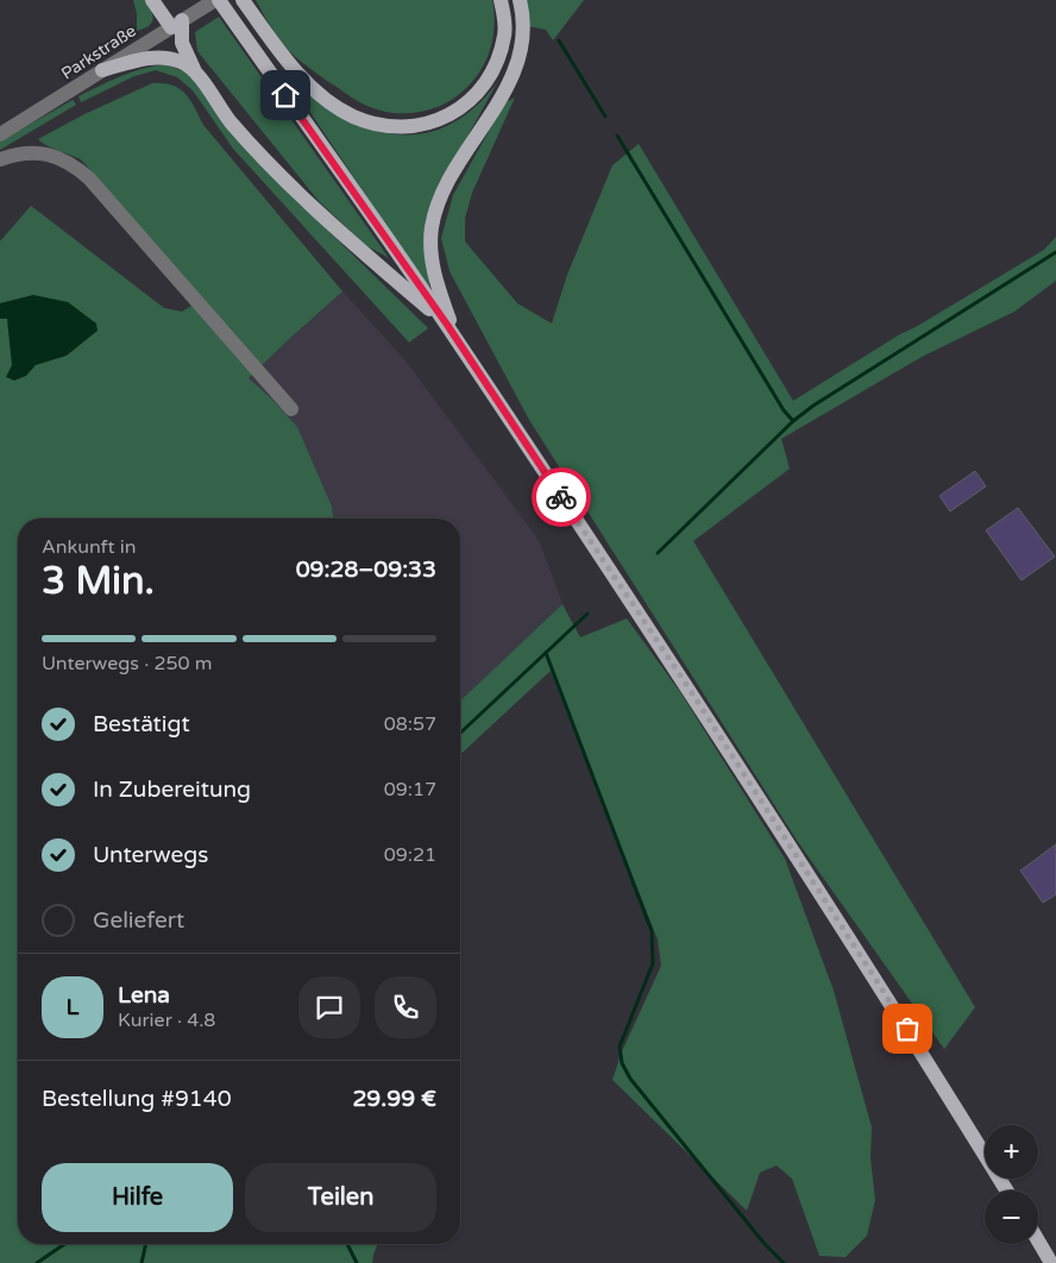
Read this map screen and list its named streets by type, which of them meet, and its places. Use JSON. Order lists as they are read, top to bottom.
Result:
{
  "streets": {
    "street": ["Parkstraße"]
  },
  "page": {
    "heading": ["3 Min.", "Ankunft in", "09:28–09:33"],
    "panel": [
      "Lena",
      "Kurier · 4.8",
      "Bestellung #9140",
      "29.99 €"
    ],
    "bar": "Unterwegs · 250 m",
    "list": [
      ["Bestätigt", "08:57"],
      ["In Zubereitung", "09:17"],
      ["Unterwegs", "09:21"],
      "Geliefert"
    ],
    "round": "L",
    "map_buttons": ["+", "−"],
    "buttons": ["Hilfe", "Teilen"]
  }
}
